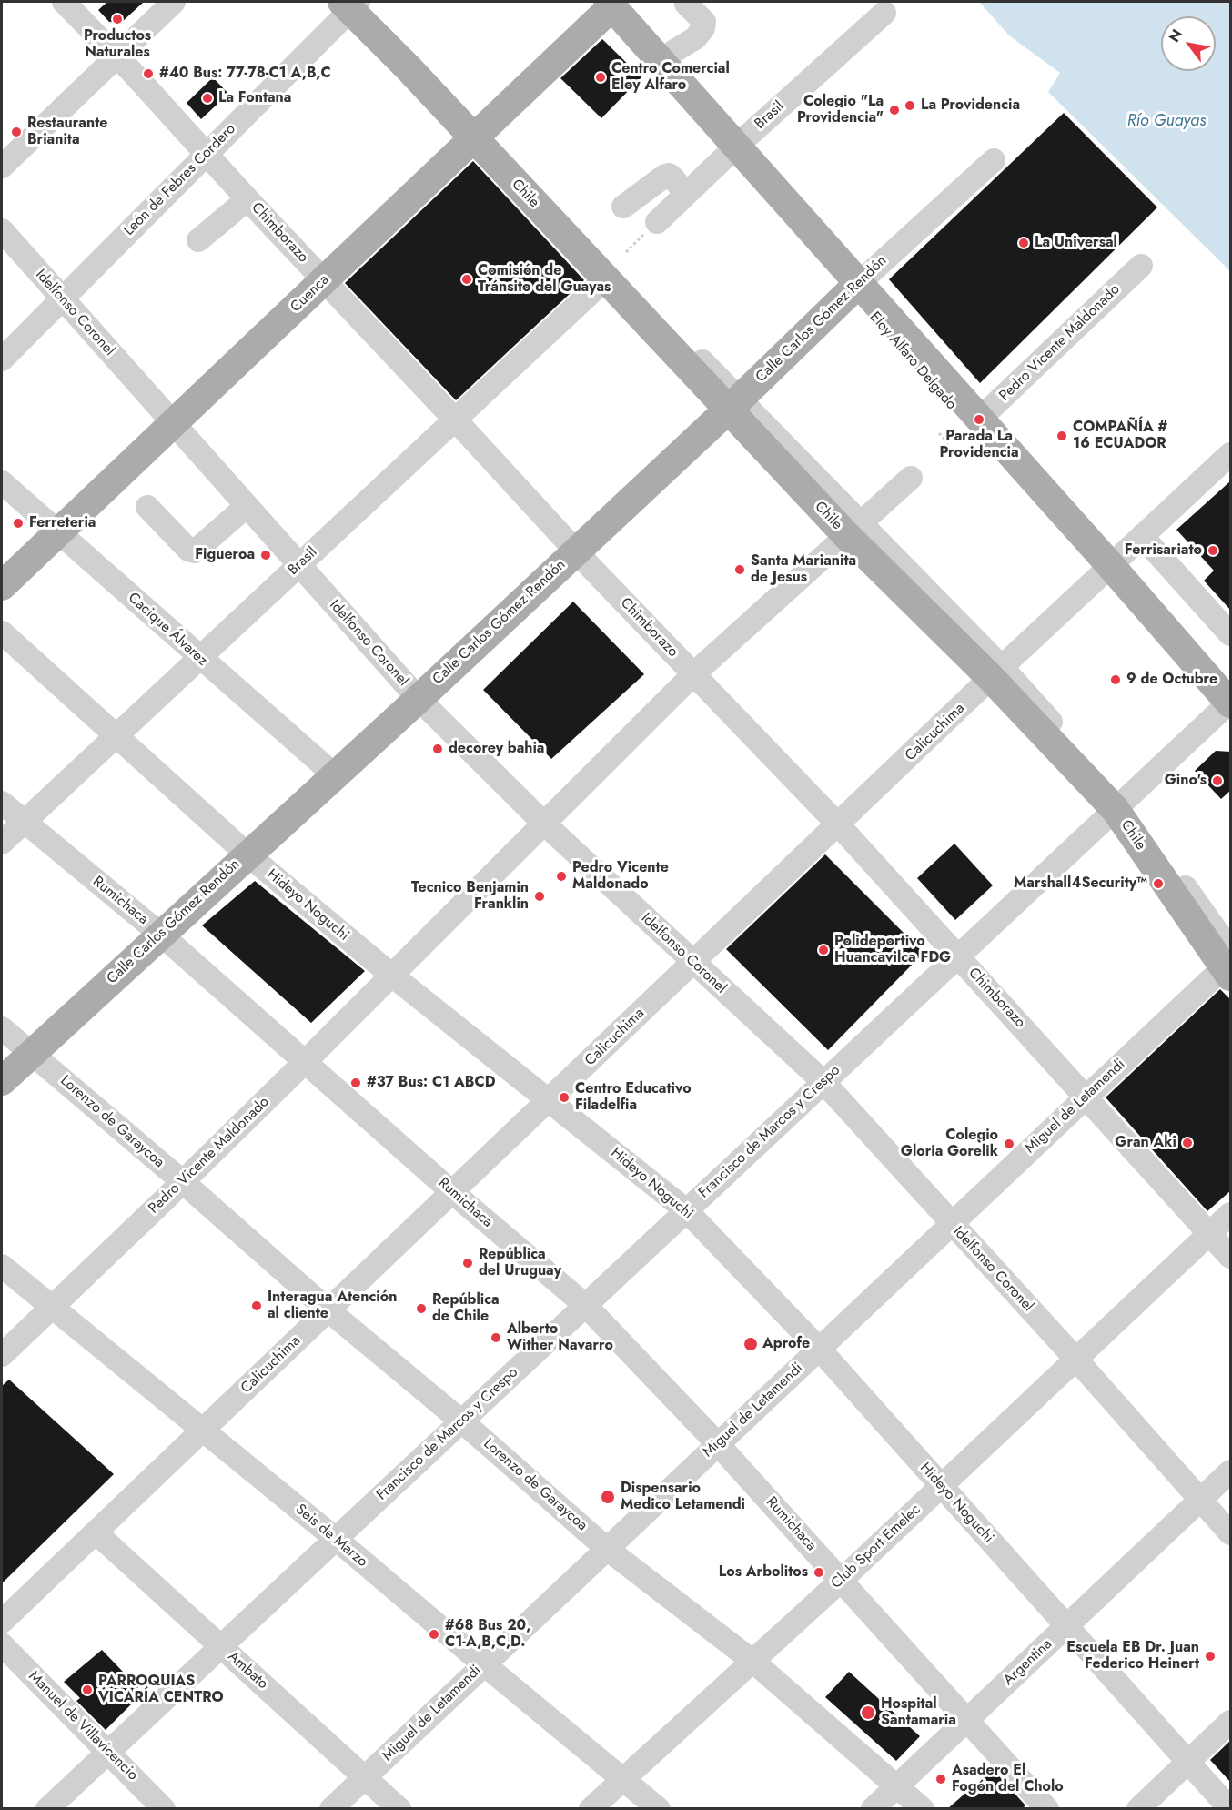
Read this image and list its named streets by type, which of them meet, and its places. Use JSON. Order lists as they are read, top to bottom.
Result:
{
  "streets": {
    "main road": [
      "Chile",
      "Cuenca",
      "Calle Carlos Gómez Rendón",
      "Eloy Alfaro Delgado"
    ],
    "street": [
      "Brasil",
      "León de Febres Cordero",
      "Chimborazo",
      "Idelfonso Coronel",
      "Pedro Vicente Maldonado",
      "Cacique Álvarez",
      "Calicuchima",
      "Rumichaca",
      "Hideyo Noguchi",
      "Miguel de Letamendi",
      "Lorenzo de Garaycoa",
      "Francisco de Marcos y Crespo",
      "Seis de Marzo",
      "Club Sport Emelec",
      "Argentina",
      "Ambato",
      "Manuel de Villavicencio"
    ]
  },
  "crossings": [
    ["Brasil", "Chile"],
    ["Brasil", "Chimborazo"],
    ["Brasil", "Idelfonso Coronel"],
    ["Brasil", "Eloy Alfaro Delgado"],
    ["Brasil", "Cacique Álvarez"],
    ["Brasil", "Rumichaca"],
    ["Brasil", "Hideyo Noguchi"],
    ["León de Febres Cordero", "Chile"],
    ["León de Febres Cordero", "Chimborazo"],
    ["León de Febres Cordero", "Idelfonso Coronel"],
    ["Chile", "Cuenca"],
    ["Chile", "Calle Carlos Gómez Rendón"],
    ["Chile", "Pedro Vicente Maldonado"],
    ["Chile", "Calicuchima"],
    ["Chile", "Miguel de Letamendi"],
    ["Chile", "Francisco de Marcos y Crespo"],
    ["Chimborazo", "Cuenca"],
    ["Chimborazo", "Calle Carlos Gómez Rendón"],
    ["Chimborazo", "Pedro Vicente Maldonado"],
    ["Chimborazo", "Calicuchima"],
    ["Chimborazo", "Miguel de Letamendi"],
    ["Chimborazo", "Francisco de Marcos y Crespo"],
    ["Chimborazo", "Club Sport Emelec"],
    ["Cuenca", "Idelfonso Coronel"],
    ["Cuenca", "Eloy Alfaro Delgado"],
    ["Cuenca", "Cacique Álvarez"],
    ["Idelfonso Coronel", "Calle Carlos Gómez Rendón"],
    ["Idelfonso Coronel", "Pedro Vicente Maldonado"],
    ["Idelfonso Coronel", "Calicuchima"],
    ["Idelfonso Coronel", "Miguel de Letamendi"],
    ["Idelfonso Coronel", "Francisco de Marcos y Crespo"],
    ["Idelfonso Coronel", "Club Sport Emelec"],
    ["Idelfonso Coronel", "Argentina"],
    ["Calle Carlos Gómez Rendón", "Eloy Alfaro Delgado"],
    ["Calle Carlos Gómez Rendón", "Cacique Álvarez"],
    ["Calle Carlos Gómez Rendón", "Rumichaca"],
    ["Calle Carlos Gómez Rendón", "Hideyo Noguchi"],
    ["Calle Carlos Gómez Rendón", "Lorenzo de Garaycoa"],
    ["Pedro Vicente Maldonado", "Eloy Alfaro Delgado"],
    ["Pedro Vicente Maldonado", "Rumichaca"],
    ["Pedro Vicente Maldonado", "Hideyo Noguchi"],
    ["Pedro Vicente Maldonado", "Lorenzo de Garaycoa"],
    ["Pedro Vicente Maldonado", "Seis de Marzo"],
    ["Eloy Alfaro Delgado", "Calicuchima"],
    ["Eloy Alfaro Delgado", "Francisco de Marcos y Crespo"],
    ["Calicuchima", "Rumichaca"],
    ["Calicuchima", "Hideyo Noguchi"],
    ["Calicuchima", "Lorenzo de Garaycoa"],
    ["Calicuchima", "Seis de Marzo"],
    ["Calicuchima", "Ambato"],
    ["Rumichaca", "Miguel de Letamendi"],
    ["Rumichaca", "Francisco de Marcos y Crespo"],
    ["Rumichaca", "Club Sport Emelec"],
    ["Rumichaca", "Argentina"],
    ["Hideyo Noguchi", "Miguel de Letamendi"],
    ["Hideyo Noguchi", "Francisco de Marcos y Crespo"],
    ["Hideyo Noguchi", "Club Sport Emelec"],
    ["Hideyo Noguchi", "Argentina"],
    ["Miguel de Letamendi", "Lorenzo de Garaycoa"],
    ["Miguel de Letamendi", "Seis de Marzo"],
    ["Miguel de Letamendi", "Ambato"],
    ["Lorenzo de Garaycoa", "Francisco de Marcos y Crespo"],
    ["Lorenzo de Garaycoa", "Club Sport Emelec"],
    ["Lorenzo de Garaycoa", "Argentina"],
    ["Francisco de Marcos y Crespo", "Seis de Marzo"],
    ["Francisco de Marcos y Crespo", "Ambato"],
    ["Francisco de Marcos y Crespo", "Manuel de Villavicencio"],
    ["Seis de Marzo", "Club Sport Emelec"]
  ],
  "water": ["Río Guayas"],
  "places": [
    "Productos Naturales",
    "#40 Bus: 77-78-C1 A,B,C",
    "Centro Comercial Eloy Alfaro",
    "La Fontana",
    "La Providencia",
    "Colegio \"La Providencia\"",
    "Restaurante Brianita",
    "La Universal",
    "Comisión de Tránsito del Guayas",
    "Parada La Providencia",
    "COMPAÑÍA # 16 ECUADOR",
    "Ferreteria",
    "Ferrisariato",
    "Figueroa",
    "Santa Marianita de Jesus",
    "9 de Octubre",
    "decorey bahia",
    "Gino's",
    "Pedro Vicente Maldonado",
    "Marshall4Security™",
    "Tecnico Benjamin Franklin",
    "Polideportivo Huancavilca FDG",
    "#37 Bus: C1 ABCD",
    "Centro Educativo Filadelfia",
    "Gran Aki",
    "Colegio Gloria Gorelik",
    "República del Uruguay",
    "Interagua Atención al cliente",
    "República de Chile",
    "Alberto Wither Navarro",
    "Aprofe",
    "Dispensario Medico Letamendi",
    "Los Arbolitos",
    "#68 Bus 20, C1-A,B,C,D.",
    "Escuela EB Dr. Juan Federico Heinert",
    "PARROQUIAS VICARÍA CENTRO",
    "Hospital Santamaria",
    "Asadero El Fogón del Cholo"
  ],
  "north": "top left"
}
